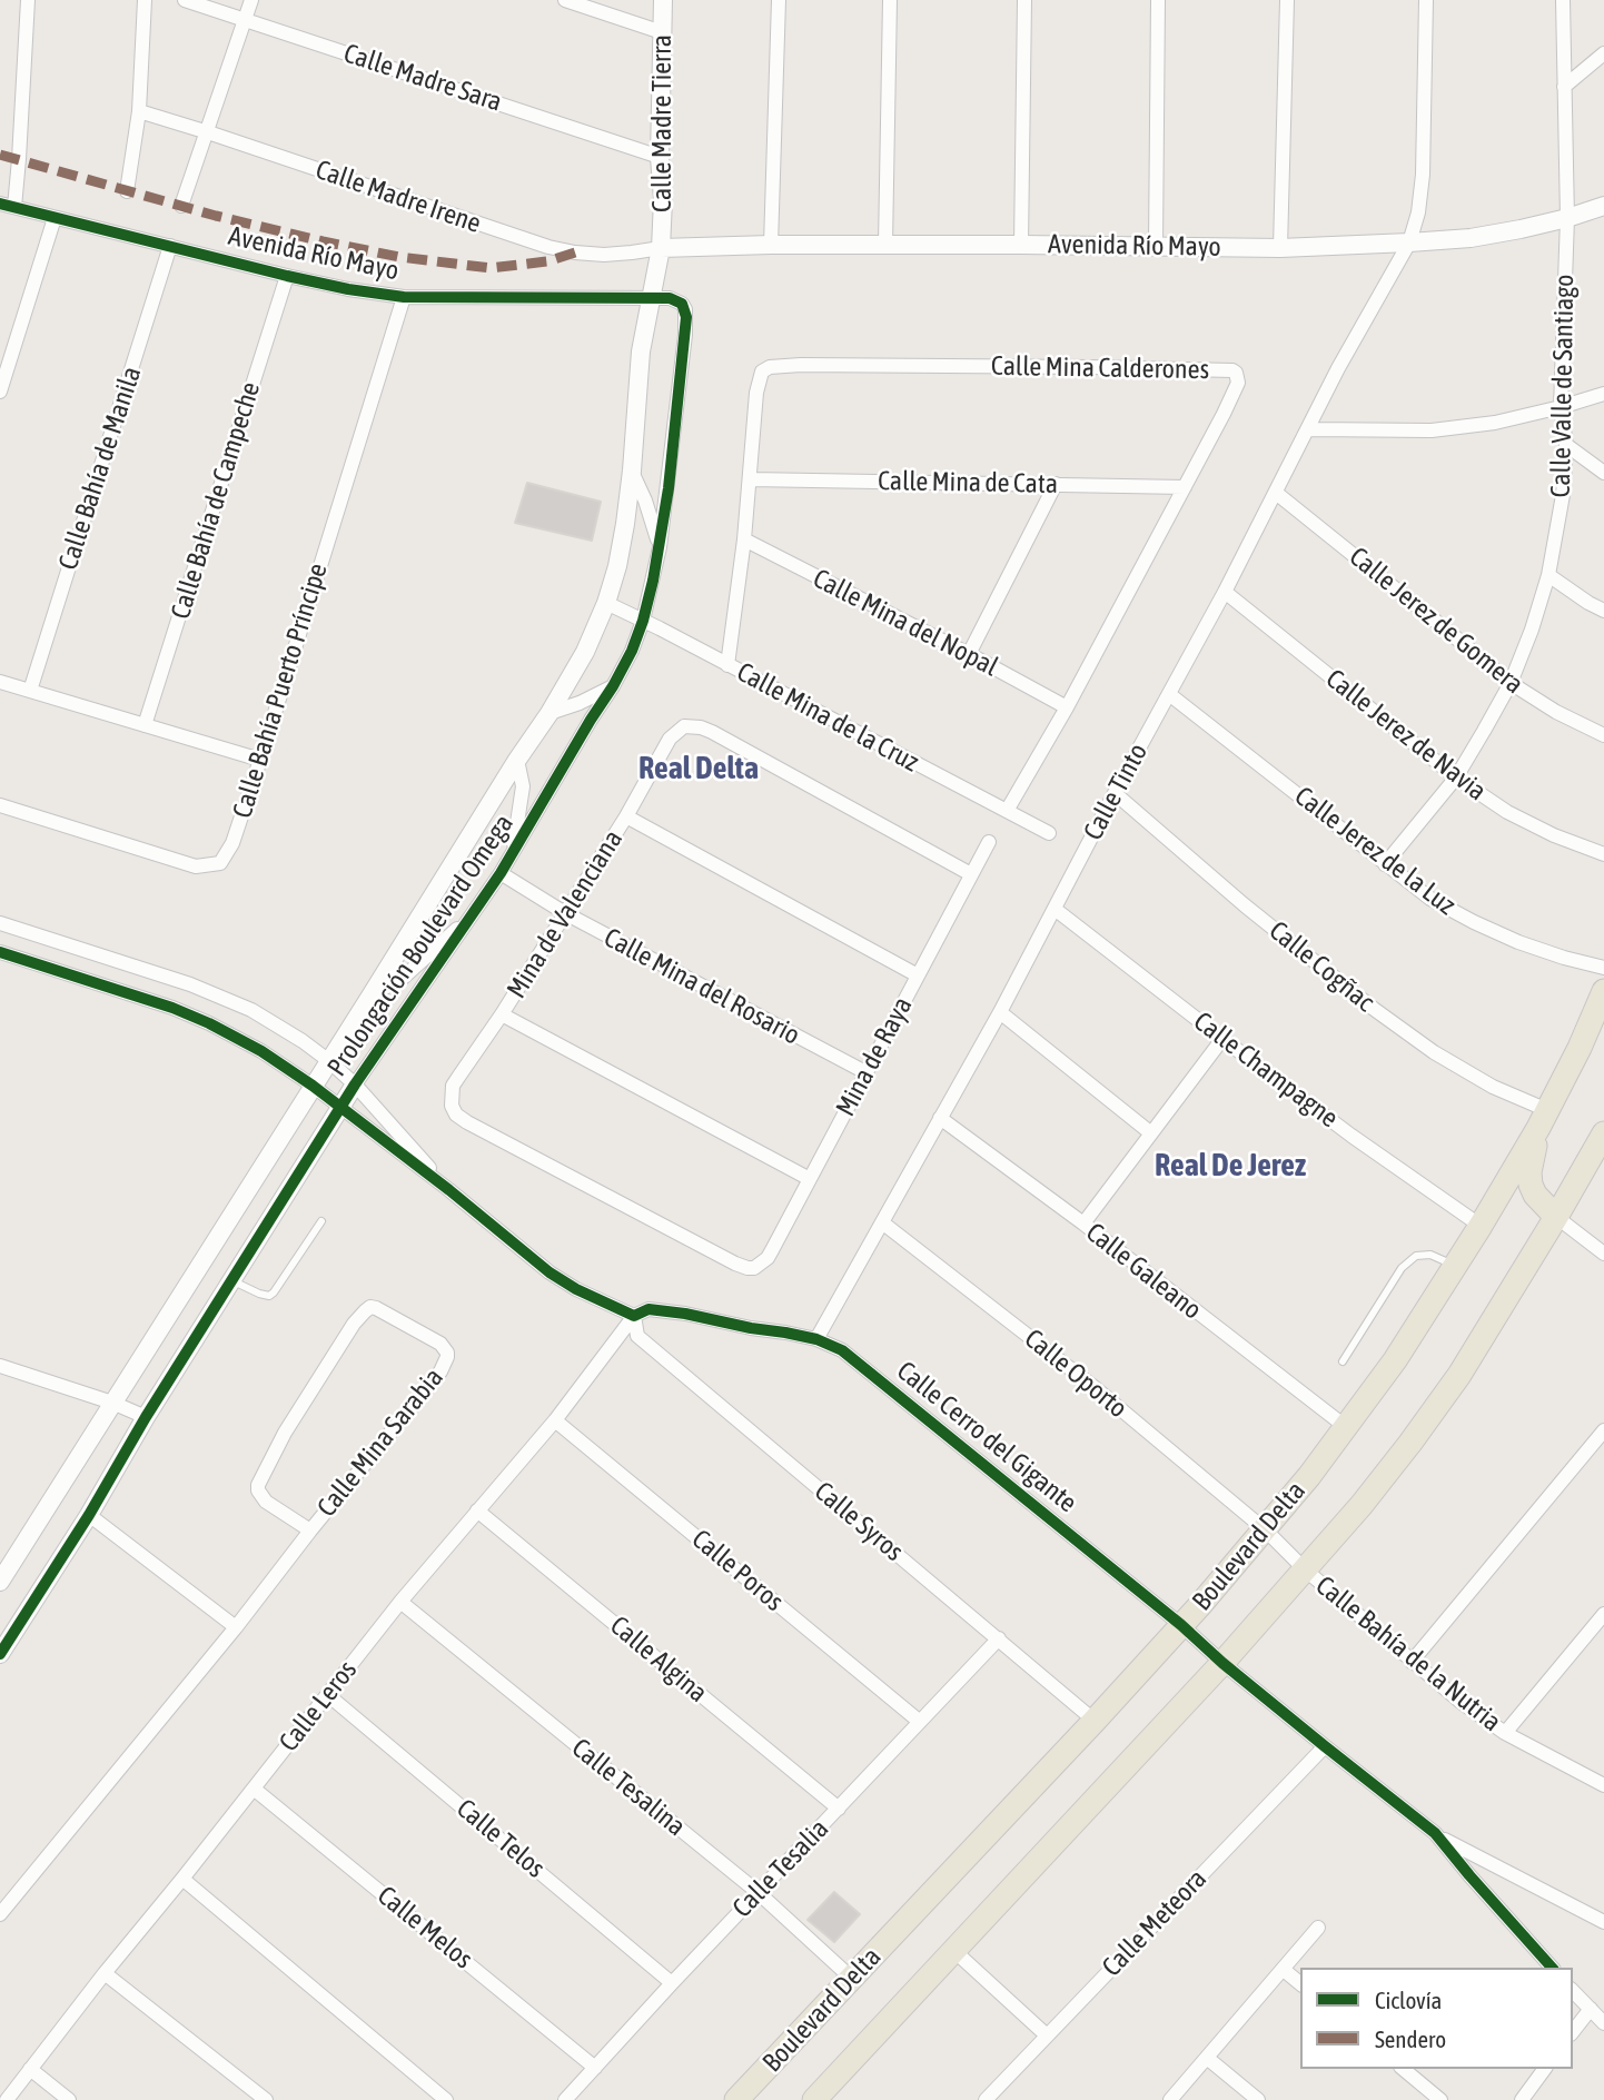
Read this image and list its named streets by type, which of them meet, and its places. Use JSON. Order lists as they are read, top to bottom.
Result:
{
  "streets": {
    "main road": ["Boulevard Delta"],
    "street": [
      "Calle Madre Sara",
      "Calle Madre Tierra",
      "Calle Madre Irene",
      "Avenida Río Mayo",
      "Calle Mina Calderones",
      "Calle Valle de Santiago",
      "Calle Bahía de Manila",
      "Calle Mina de Cata",
      "Calle Bahía de Campeche",
      "Calle Jerez de Gomera",
      "Calle Mina del Nopal",
      "Calle Bahía Puerto Príncipe",
      "Calle Mina de la Cruz",
      "Calle Jerez de Navia",
      "Calle Tinto",
      "Calle Jerez de la Luz",
      "Mina de Valenciana",
      "Prolongación Boulevard Omega",
      "Calle Cogñac",
      "Calle Mina del Rosario",
      "Mina de Raya",
      "Calle Champagne",
      "Calle Galeano",
      "Calle Oporto",
      "Calle Cerro del Gigante",
      "Calle Mina Sarabia",
      "Calle Syros",
      "Calle Poros",
      "Calle Bahía de la Nutria",
      "Calle Algina",
      "Calle Leros",
      "Calle Tesalina",
      "Calle Telos",
      "Calle Tesalia",
      "Calle Meteora",
      "Calle Melos"
    ]
  },
  "crossings": [
    ["Calle Madre Sara", "Calle Madre Tierra"],
    ["Calle Madre Tierra", "Calle Madre Irene"],
    ["Calle Madre Tierra", "Avenida Río Mayo"],
    ["Calle Madre Tierra", "Prolongación Boulevard Omega"],
    ["Calle Madre Irene", "Avenida Río Mayo"],
    ["Calle Madre Irene", "Prolongación Boulevard Omega"],
    ["Avenida Río Mayo", "Calle Valle de Santiago"],
    ["Avenida Río Mayo", "Calle Bahía de Manila"],
    ["Avenida Río Mayo", "Calle Bahía de Campeche"],
    ["Avenida Río Mayo", "Calle Bahía Puerto Príncipe"],
    ["Avenida Río Mayo", "Calle Tinto"],
    ["Avenida Río Mayo", "Prolongación Boulevard Omega"],
    ["Calle Mina Calderones", "Calle Mina de Cata"],
    ["Calle Mina Calderones", "Calle Mina del Nopal"],
    ["Calle Mina Calderones", "Calle Mina de la Cruz"],
    ["Calle Valle de Santiago", "Calle Jerez de Gomera"],
    ["Calle Valle de Santiago", "Calle Jerez de Navia"],
    ["Calle Valle de Santiago", "Calle Jerez de la Luz"],
    ["Calle Jerez de Gomera", "Calle Tinto"],
    ["Calle Mina de la Cruz", "Prolongación Boulevard Omega"],
    ["Calle Jerez de Navia", "Calle Tinto"],
    ["Calle Tinto", "Calle Jerez de la Luz"],
    ["Calle Tinto", "Calle Cogñac"],
    ["Calle Tinto", "Calle Champagne"],
    ["Calle Tinto", "Calle Galeano"],
    ["Calle Tinto", "Calle Oporto"],
    ["Calle Tinto", "Calle Cerro del Gigante"],
    ["Mina de Valenciana", "Calle Mina del Rosario"],
    ["Mina de Valenciana", "Mina de Raya"],
    ["Prolongación Boulevard Omega", "Calle Mina del Rosario"],
    ["Calle Cogñac", "Boulevard Delta"],
    ["Calle Mina del Rosario", "Mina de Raya"],
    ["Calle Champagne", "Boulevard Delta"],
    ["Calle Galeano", "Boulevard Delta"],
    ["Calle Oporto", "Boulevard Delta"],
    ["Calle Oporto", "Calle Bahía de la Nutria"],
    ["Calle Cerro del Gigante", "Calle Syros"],
    ["Calle Cerro del Gigante", "Boulevard Delta"],
    ["Calle Cerro del Gigante", "Calle Leros"],
    ["Calle Cerro del Gigante", "Calle Meteora"],
    ["Calle Syros", "Boulevard Delta"],
    ["Calle Syros", "Calle Leros"],
    ["Calle Syros", "Calle Tesalia"],
    ["Boulevard Delta", "Calle Bahía de la Nutria"],
    ["Boulevard Delta", "Calle Tesalina"],
    ["Calle Poros", "Calle Leros"],
    ["Calle Poros", "Calle Tesalia"],
    ["Calle Algina", "Calle Leros"],
    ["Calle Algina", "Calle Tesalia"],
    ["Calle Leros", "Calle Tesalina"],
    ["Calle Leros", "Calle Telos"],
    ["Calle Leros", "Calle Melos"],
    ["Calle Tesalina", "Calle Tesalia"],
    ["Calle Telos", "Calle Tesalia"],
    ["Calle Tesalia", "Calle Melos"]
  ],
  "districts": ["Real Delta", "Real De Jerez"],
  "legend": ["Ciclovía", "Sendero"]
}
